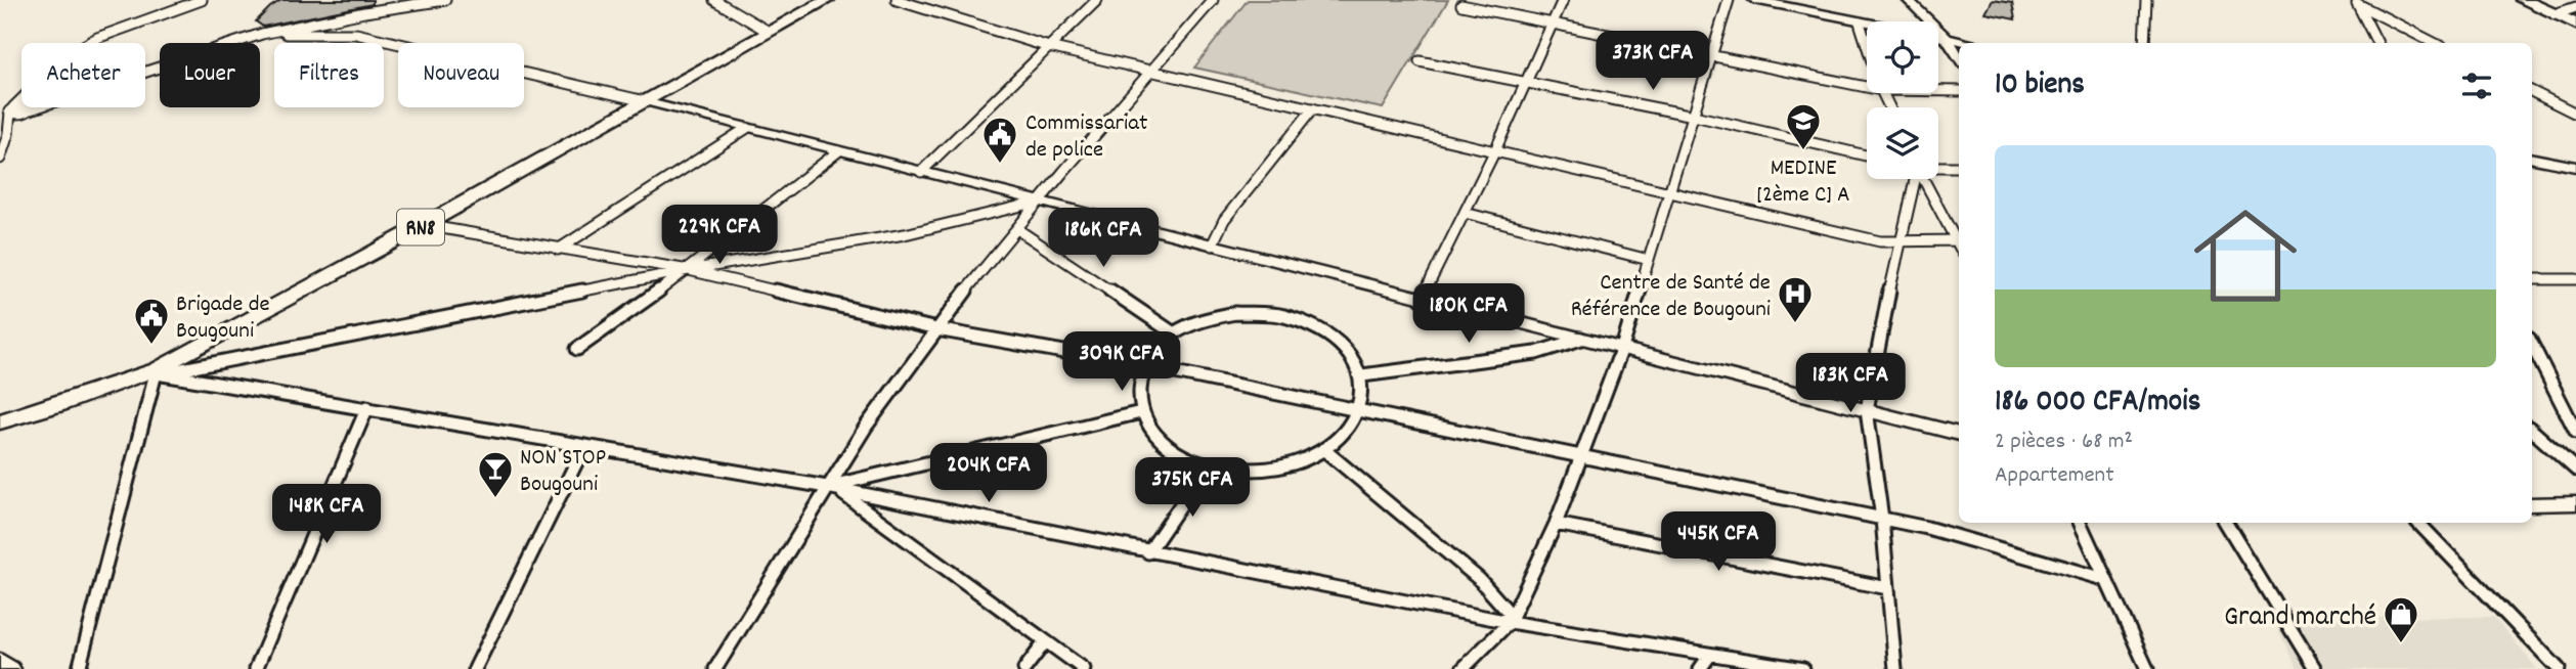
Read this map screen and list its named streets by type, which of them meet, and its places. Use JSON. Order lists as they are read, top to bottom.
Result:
{
  "streets": {
    "main road": ["RN8"]
  },
  "places": {
    "school or university": ["MEDINE [2ème C] A"],
    "public building": ["Commissariat de police", "Brigade de Bougouni"],
    "hospital": ["Centre de Santé de Référence de Bougouni"],
    "bar": ["NON STOP Bougouni"],
    "shop": ["Grand marché"]
  },
  "page": {
    "price": [
      "373K CFA",
      "229K CFA",
      "186K CFA",
      "180K CFA",
      "309K CFA",
      "183K CFA",
      "204K CFA",
      "375K CFA",
      "148K CFA",
      "445K CFA"
    ],
    "chip": [
      "Acheter",
      "Louer",
      "Filtres",
      "Nouveau"
    ],
    "heading": "10 biens",
    "list": [
      {
        "name": "186 000 CFA/mois",
        "note": "2 pièces · 68 m² · Appartement"
      }
    ]
  }
}
